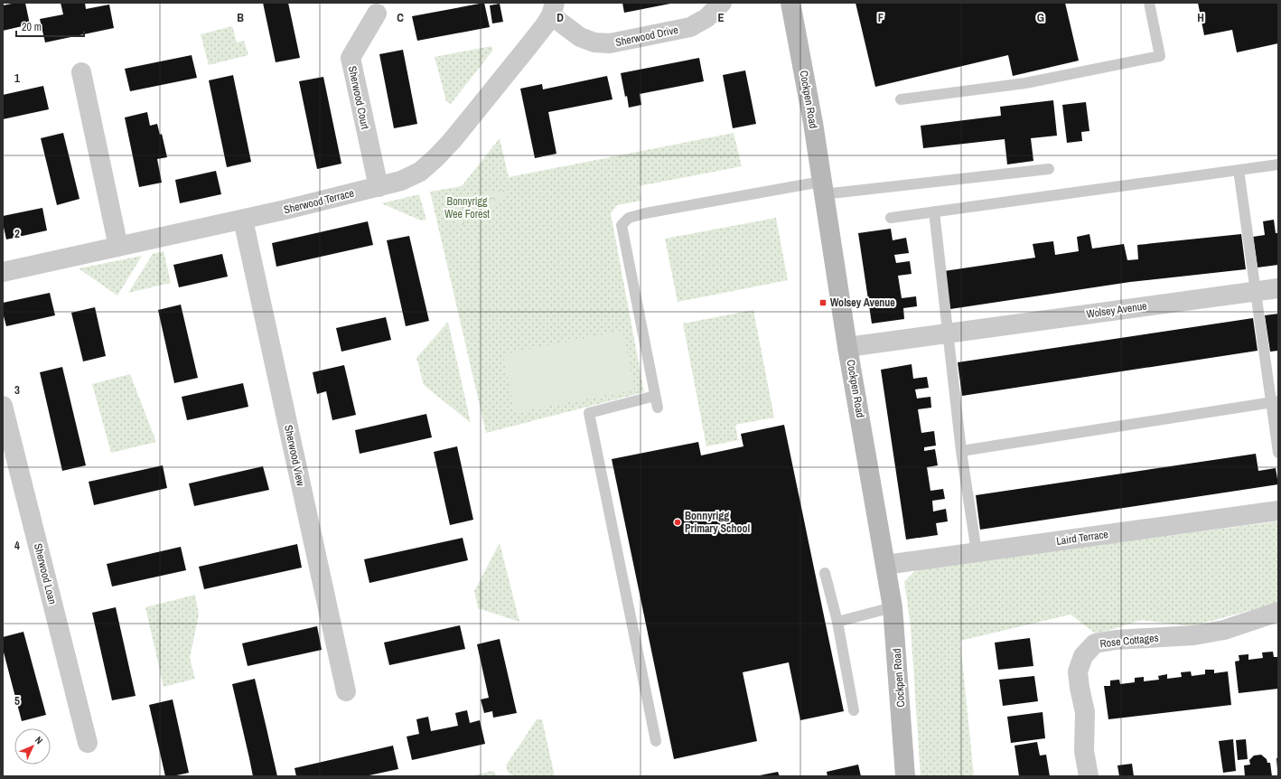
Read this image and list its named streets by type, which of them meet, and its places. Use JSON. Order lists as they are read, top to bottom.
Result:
{
  "streets": {
    "main road": ["Cockpen Road"],
    "street": [
      "Sherwood Drive",
      "Sherwood Court",
      "Sherwood Terrace",
      "Wolsey Avenue",
      "Sherwood View",
      "Laird Terrace",
      "Sherwood Loan",
      "Rose Cottages"
    ]
  },
  "crossings": [
    ["Sherwood Drive", "Sherwood Terrace"],
    ["Sherwood Court", "Sherwood Terrace"],
    ["Cockpen Road", "Wolsey Avenue"],
    ["Cockpen Road", "Laird Terrace"],
    ["Sherwood Terrace", "Sherwood View"]
  ],
  "parks": ["Bonnyrigg Wee Forest"],
  "places": {
    "transit": ["Wolsey Avenue"],
    "other": ["Bonnyrigg Primary School"]
  },
  "scale_bar": "20 m",
  "north": "top right",
  "grid": {
    "columns": [
      "B",
      "C",
      "D",
      "E",
      "F",
      "G",
      "H"
    ],
    "rows": [
      "1",
      "2",
      "3",
      "4",
      "5"
    ]
  }
}
